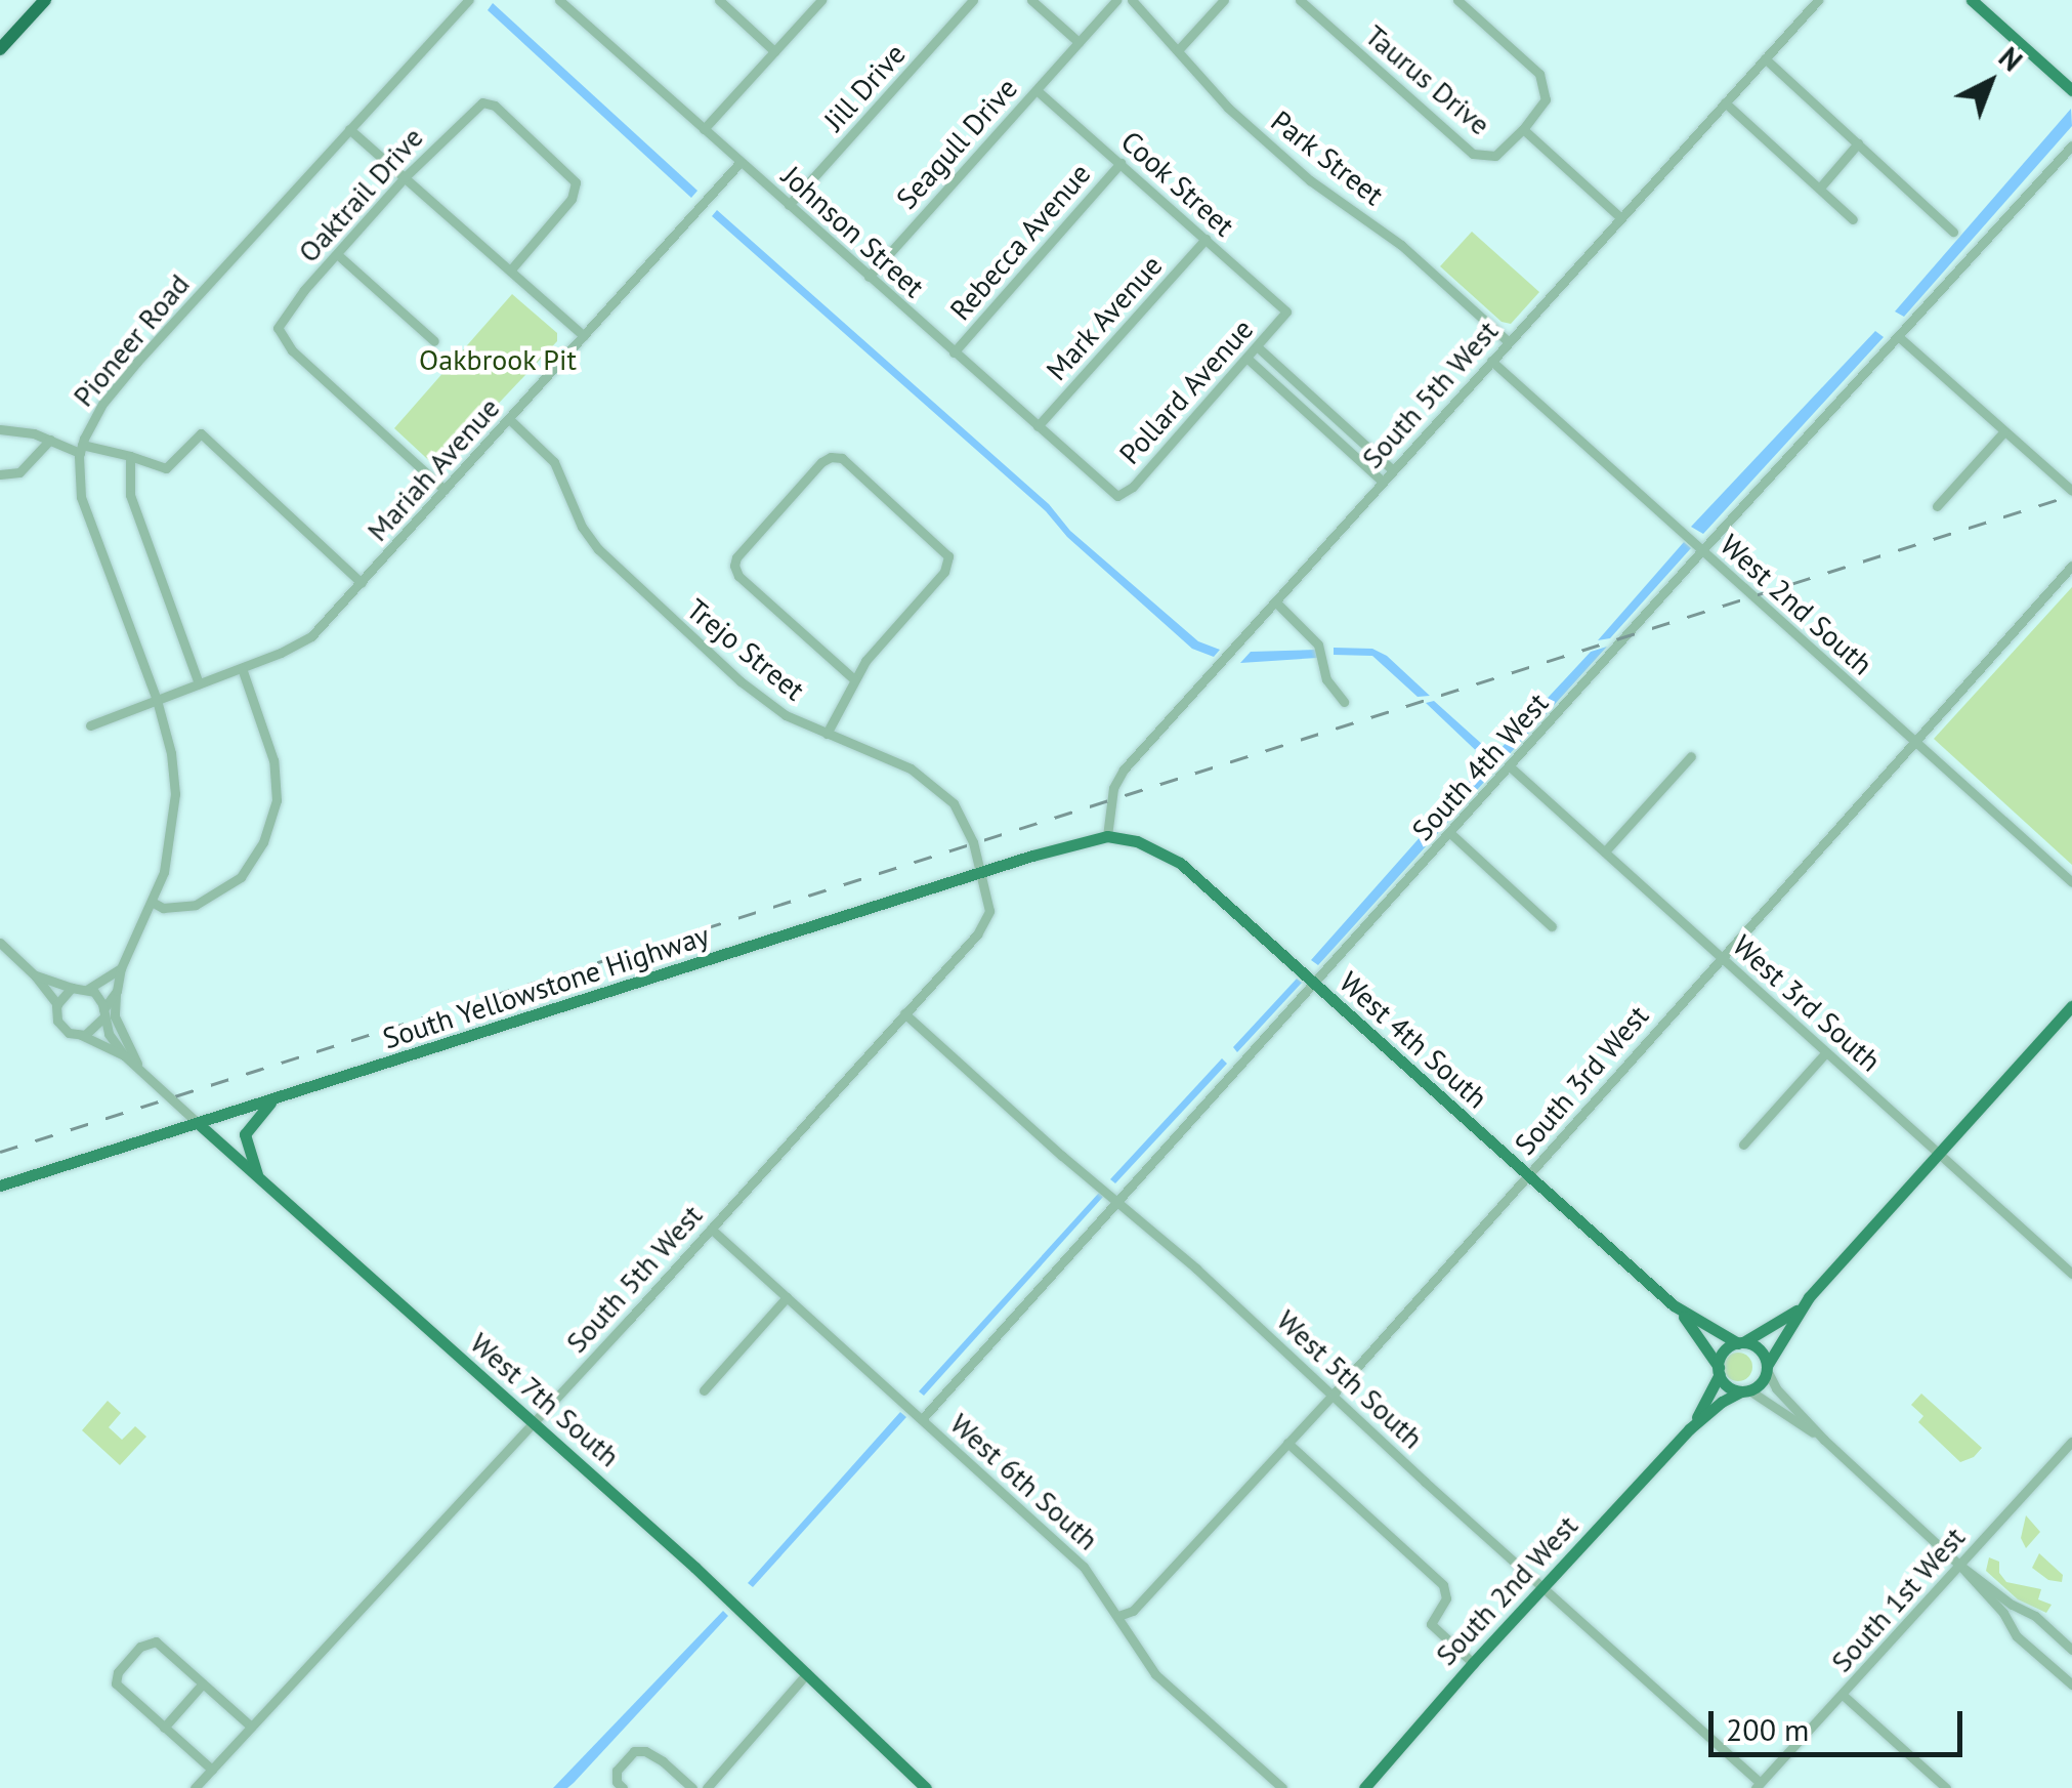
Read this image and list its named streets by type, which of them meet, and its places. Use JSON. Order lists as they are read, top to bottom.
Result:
{
  "streets": {
    "main road": [
      "South Yellowstone Highway",
      "West 4th South",
      "West 7th South",
      "South 2nd West"
    ],
    "street": [
      "Taurus Drive",
      "Jill Drive",
      "Seagull Drive",
      "Park Street",
      "Cook Street",
      "Oaktrail Drive",
      "Johnson Street",
      "Rebecca Avenue",
      "Mark Avenue",
      "Pioneer Road",
      "Pollard Avenue",
      "South 5th West",
      "Mariah Avenue",
      "West 2nd South",
      "Trejo Street",
      "South 4th West",
      "West 3rd South",
      "South 3rd West",
      "West 5th South",
      "West 6th South",
      "South 1st West"
    ]
  },
  "crossings": [
    ["Taurus Drive", "South 5th West"],
    ["Jill Drive", "Johnson Street"],
    ["Seagull Drive", "Cook Street"],
    ["Seagull Drive", "Johnson Street"],
    ["Park Street", "South 5th West"],
    ["Cook Street", "Rebecca Avenue"],
    ["Cook Street", "Mark Avenue"],
    ["Cook Street", "Pollard Avenue"],
    ["Oaktrail Drive", "Mariah Avenue"],
    ["Johnson Street", "Rebecca Avenue"],
    ["Johnson Street", "Mark Avenue"],
    ["Johnson Street", "Pollard Avenue"],
    ["Johnson Street", "Mariah Avenue"],
    ["Pioneer Road", "Mariah Avenue"],
    ["Pioneer Road", "West 7th South"],
    ["South 5th West", "West 2nd South"],
    ["South 5th West", "Trejo Street"],
    ["South 5th West", "South Yellowstone Highway"],
    ["South 5th West", "West 4th South"],
    ["South 5th West", "West 5th South"],
    ["South 5th West", "West 7th South"],
    ["South 5th West", "West 6th South"],
    ["Mariah Avenue", "Trejo Street"],
    ["West 2nd South", "South 4th West"],
    ["West 2nd South", "South 3rd West"],
    ["Trejo Street", "South Yellowstone Highway"],
    ["South 4th West", "West 3rd South"],
    ["South 4th West", "West 4th South"],
    ["South 4th West", "West 5th South"],
    ["South 4th West", "West 6th South"],
    ["South Yellowstone Highway", "West 4th South"],
    ["South Yellowstone Highway", "West 7th South"],
    ["West 3rd South", "South 3rd West"],
    ["West 4th South", "South 3rd West"],
    ["West 4th South", "South 2nd West"],
    ["South 3rd West", "West 5th South"],
    ["South 3rd West", "West 6th South"],
    ["West 5th South", "South 2nd West"],
    ["West 5th South", "South 1st West"]
  ],
  "parks": ["Oakbrook Pit"],
  "scale_bar": "200 m",
  "north": "top right"
}
